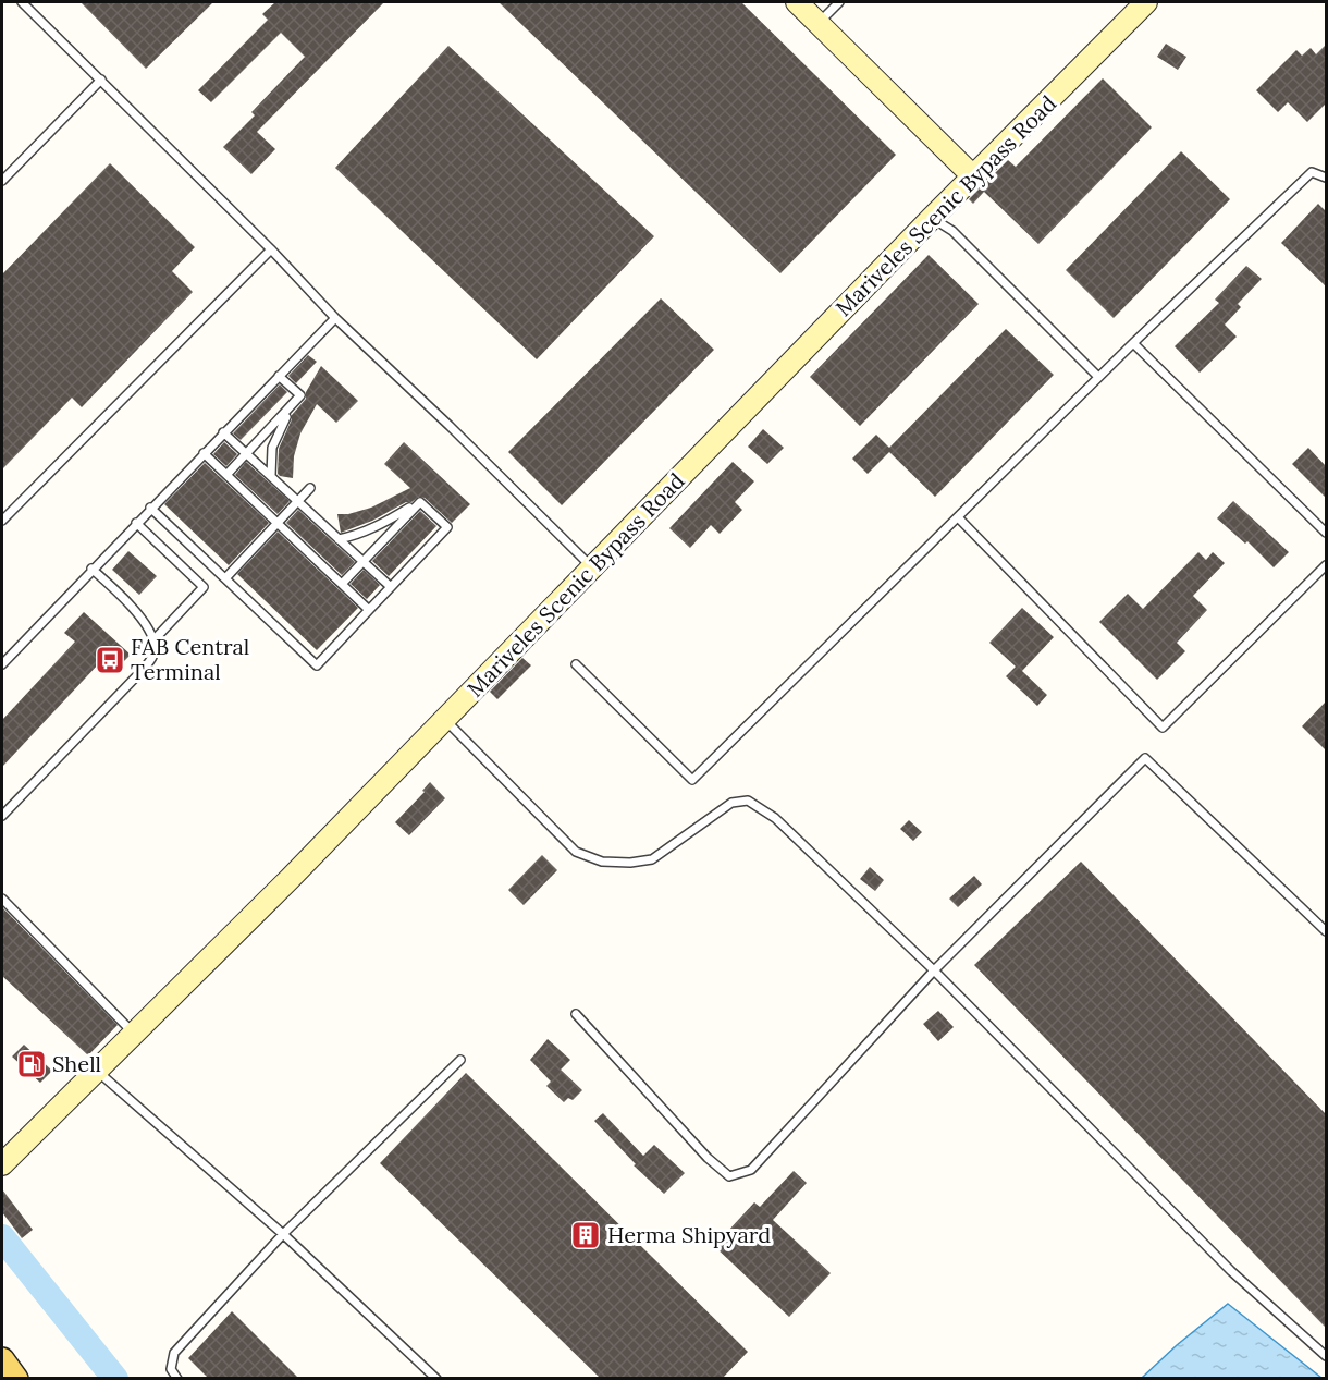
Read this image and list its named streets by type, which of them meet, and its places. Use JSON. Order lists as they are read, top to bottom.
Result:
{
  "streets": {
    "main road": ["Mariveles Scenic Bypass Road"]
  },
  "places": {
    "bus stop": ["FAB Central Terminal"],
    "fuel station": ["Shell"],
    "building": ["Herma Shipyard"]
  }
}
